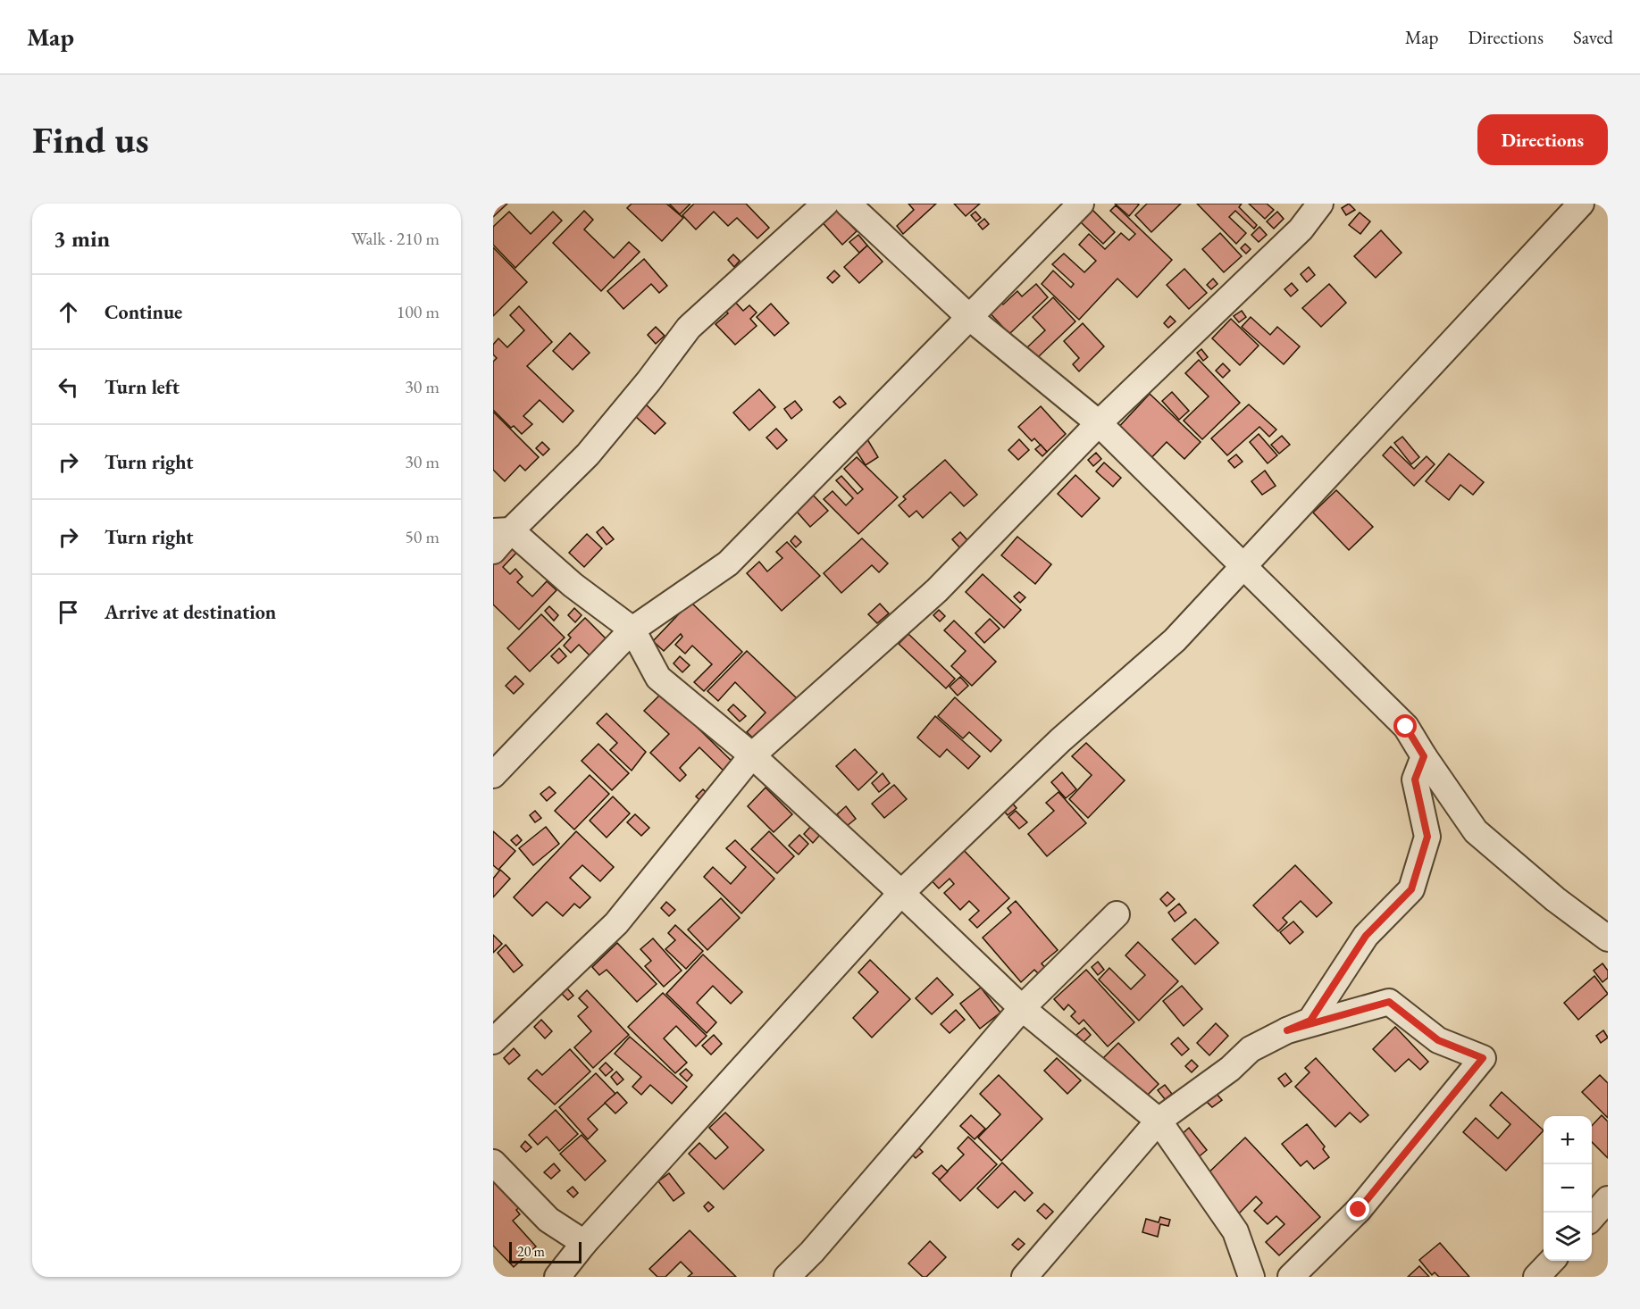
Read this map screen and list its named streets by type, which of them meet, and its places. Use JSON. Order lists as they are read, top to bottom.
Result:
{
  "scale_bar": "20 m",
  "page": {
    "header": "Map",
    "nav": ["Map", "Directions", "Saved"],
    "buttons": "Directions",
    "title": "Find us",
    "heading": ["3 min", "Walk · 210 m"],
    "list": [
      ["Continue", "100 m"],
      ["Turn left", "30 m"],
      ["Turn right", "30 m"],
      ["Turn right", "50 m"],
      "Arrive at destination"
    ],
    "map_buttons": ["+", "−"],
    "scale": "20 m"
  }
}
